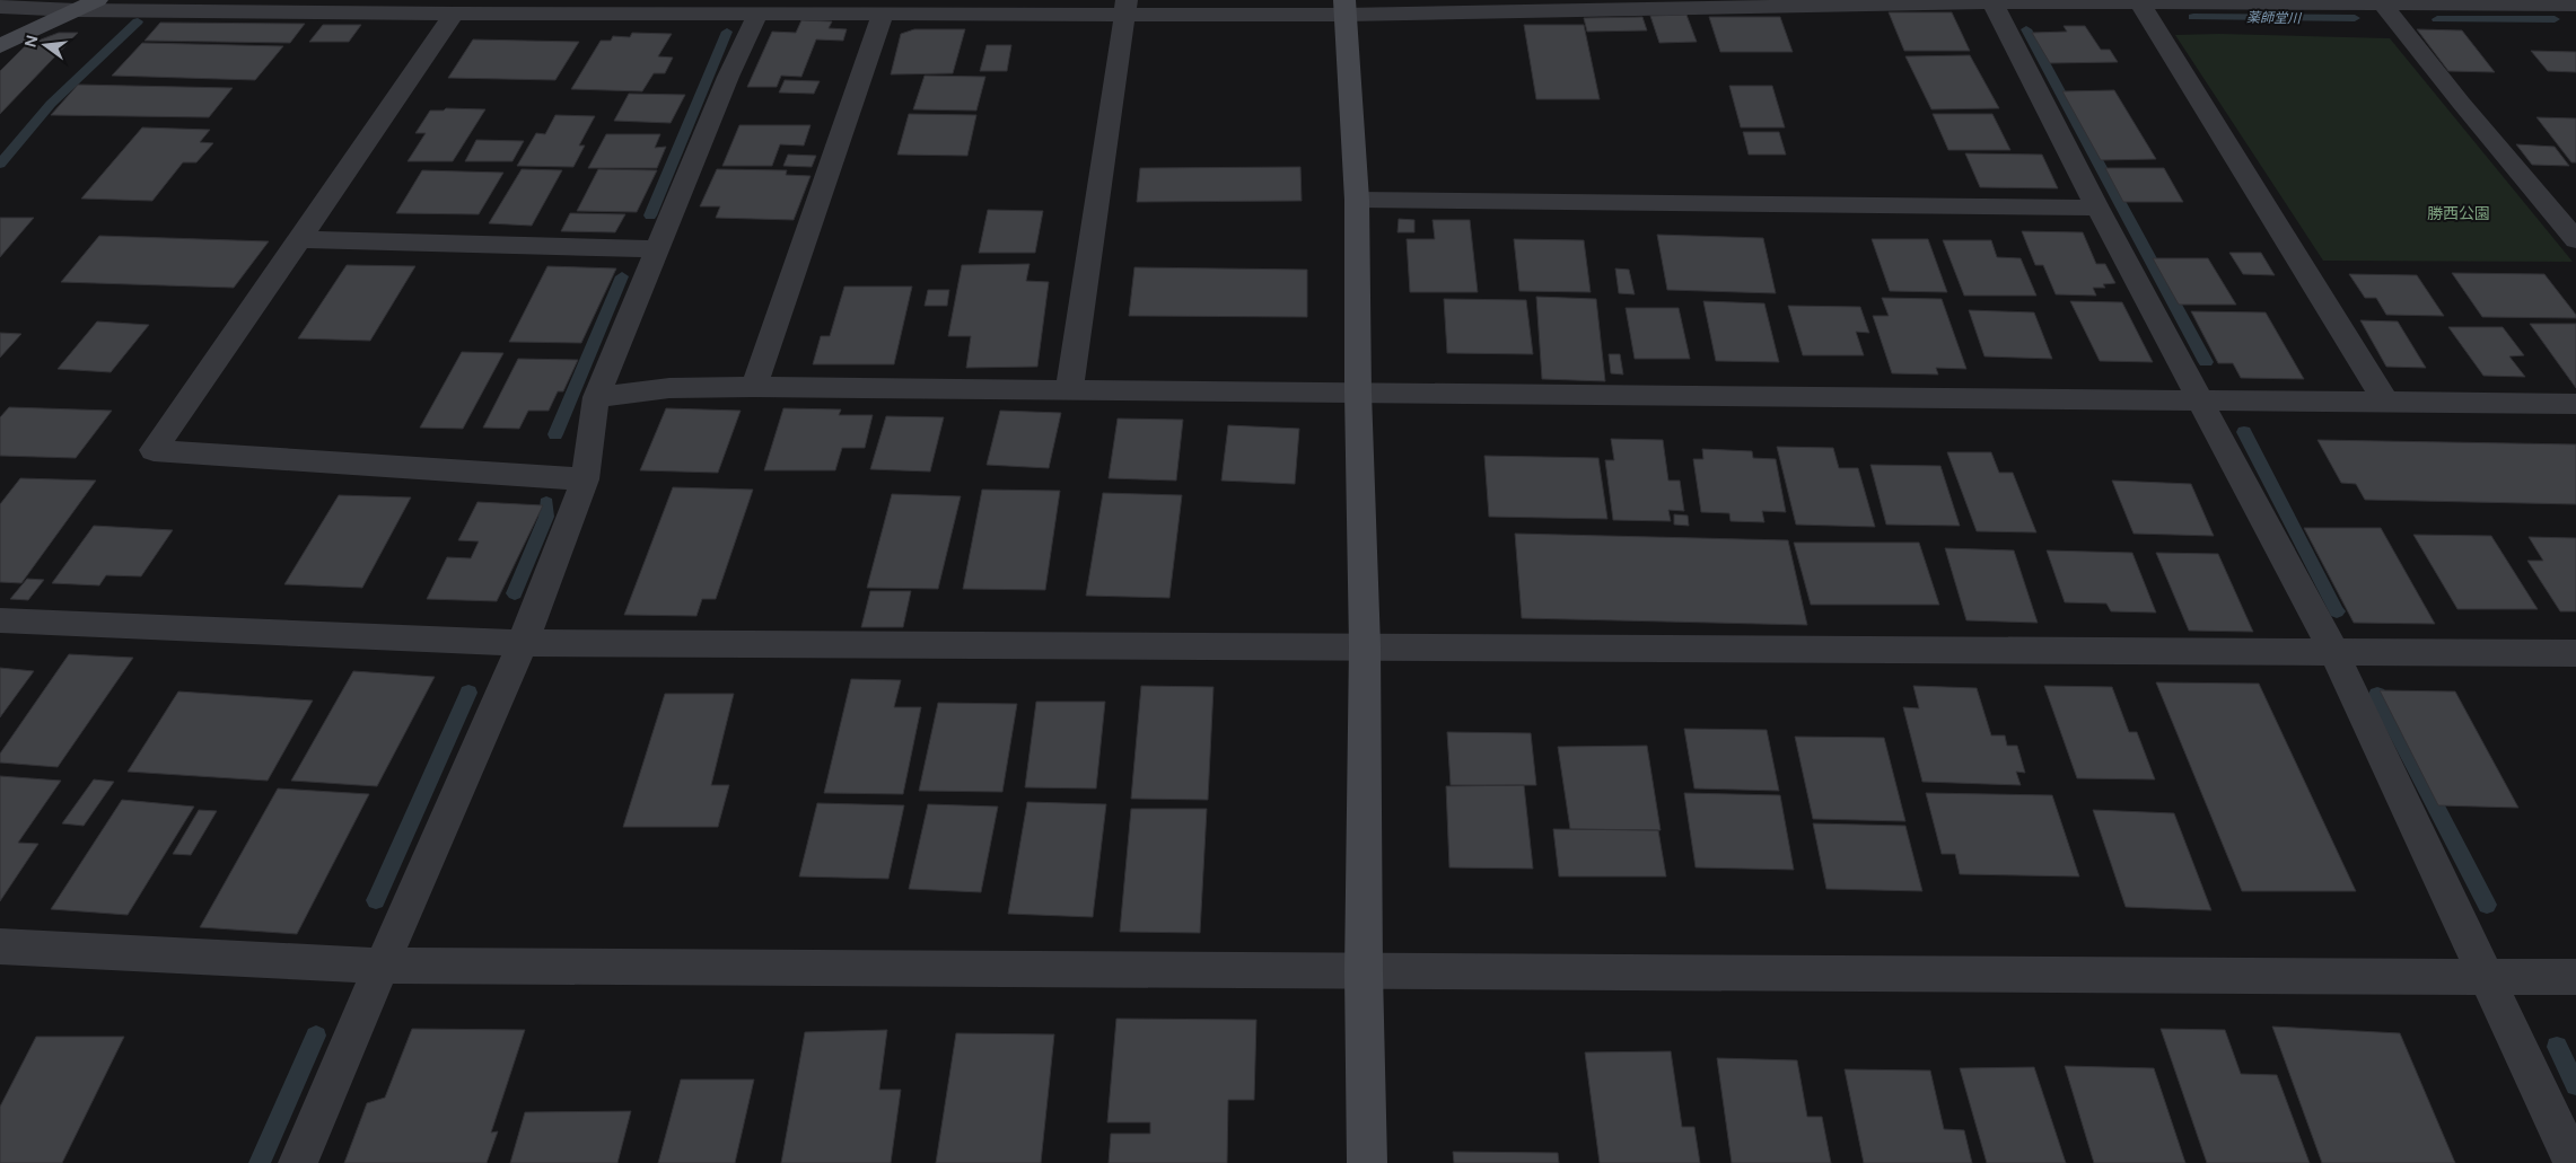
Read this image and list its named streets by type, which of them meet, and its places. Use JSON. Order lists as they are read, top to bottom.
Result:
{
  "water": ["薬師堂川"],
  "parks": ["勝西公園"],
  "north": "left"
}
